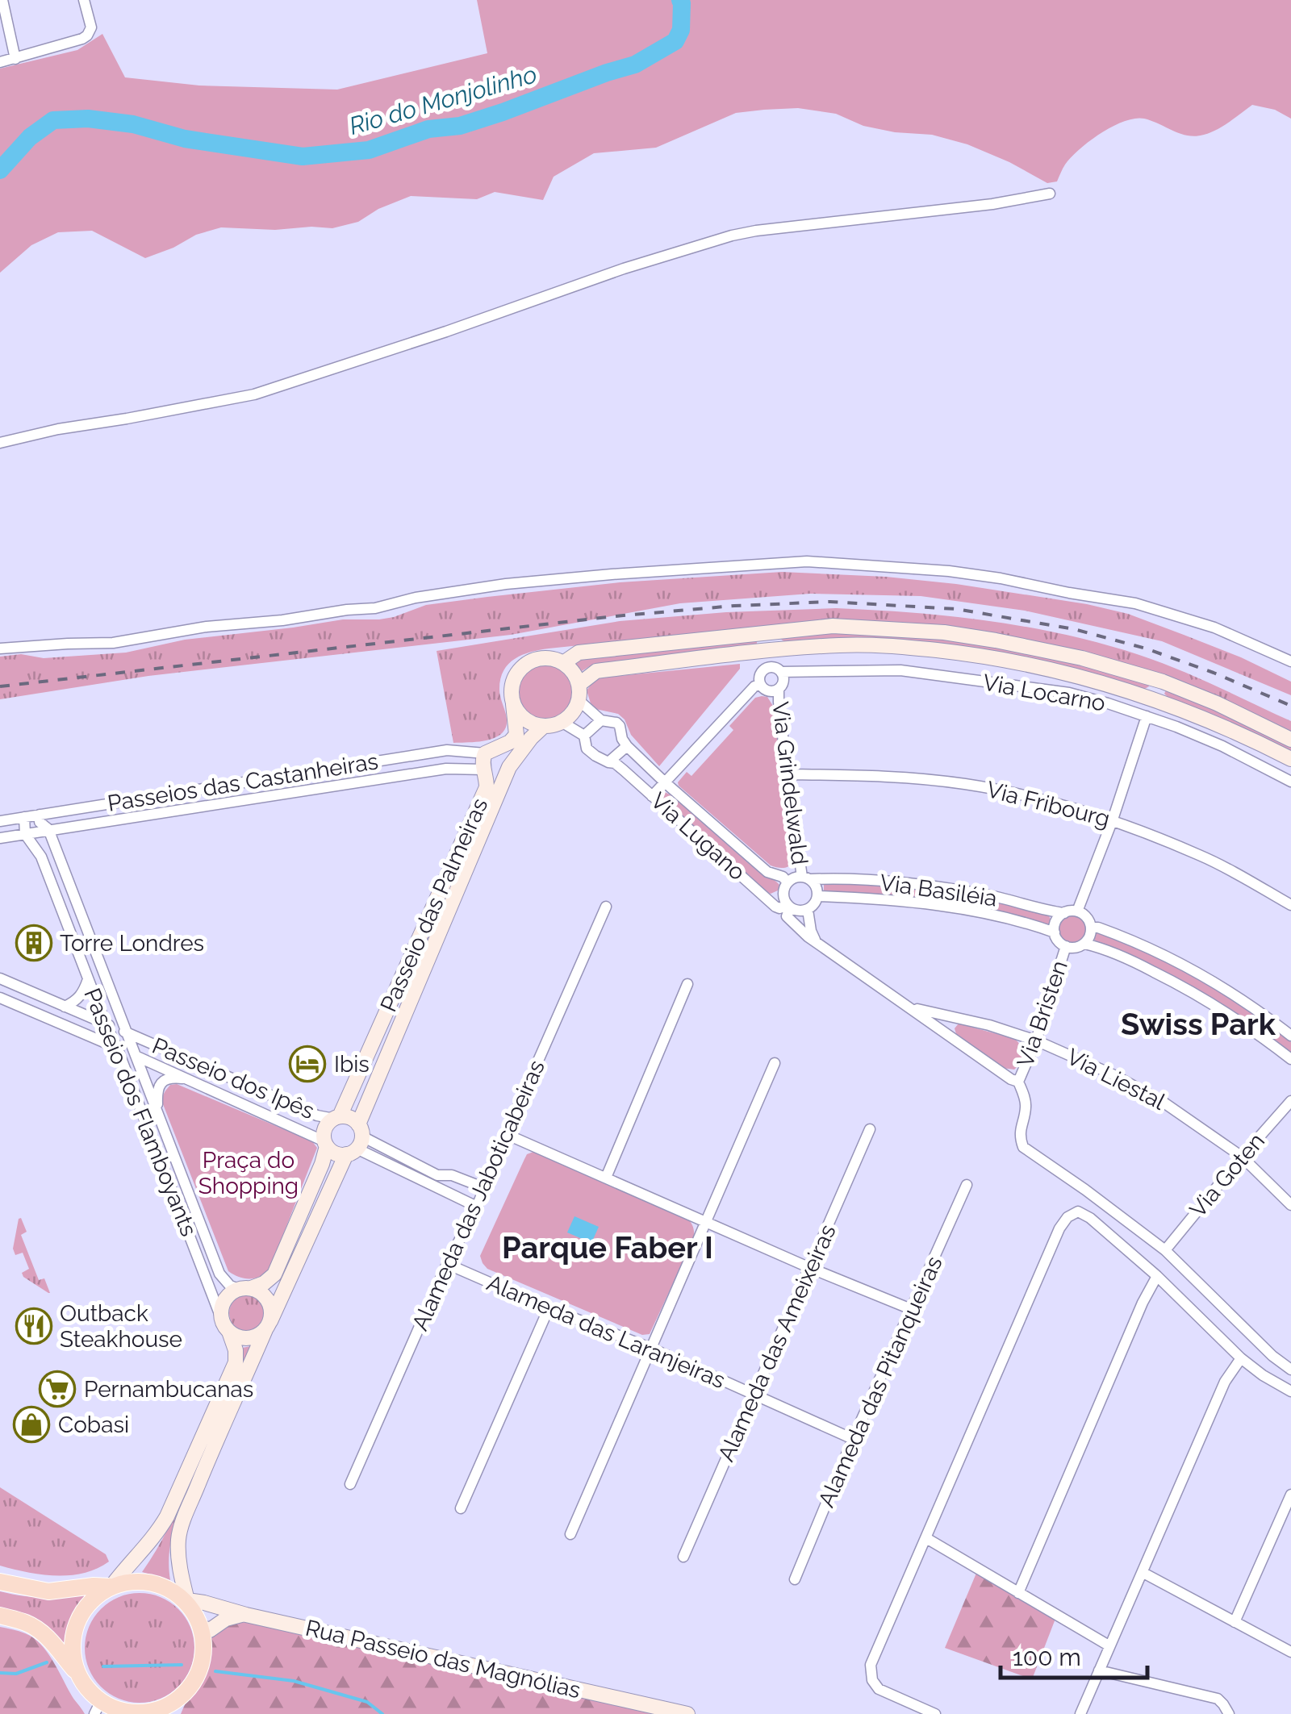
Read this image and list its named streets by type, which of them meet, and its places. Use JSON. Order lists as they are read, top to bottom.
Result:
{
  "streets": {
    "street": [
      "Via Locarno",
      "Passeios das Castanheiras",
      "Via Grindelwald",
      "Via Fribourg",
      "Via Lugano",
      "Via Basiléia",
      "Passeio das Palmeiras",
      "Via Bristen",
      "Passeio dos Ipês",
      "Via Liestal",
      "Passeio dos Flamboyants",
      "Via Goten",
      "Alameda das Jaboticabeiras",
      "Alameda das Laranjeiras",
      "Alameda das Ameixeiras",
      "Alameda das Pitanqueiras",
      "Rua Passeio das Magnólias"
    ]
  },
  "crossings": [
    ["Via Locarno", "Via Grindelwald"],
    ["Passeios das Castanheiras", "Passeio das Palmeiras"],
    ["Passeios das Castanheiras", "Passeio dos Flamboyants"],
    ["Via Grindelwald", "Via Fribourg"],
    ["Via Grindelwald", "Via Lugano"],
    ["Via Grindelwald", "Via Basiléia"],
    ["Via Lugano", "Via Basiléia"],
    ["Via Lugano", "Passeio das Palmeiras"],
    ["Via Basiléia", "Via Bristen"],
    ["Passeio das Palmeiras", "Passeio dos Ipês"],
    ["Passeio das Palmeiras", "Passeio dos Flamboyants"],
    ["Passeio das Palmeiras", "Rua Passeio das Magnólias"],
    ["Via Bristen", "Via Liestal"],
    ["Passeio dos Ipês", "Passeio dos Flamboyants"],
    ["Via Liestal", "Via Goten"],
    ["Alameda das Jaboticabeiras", "Alameda das Laranjeiras"],
    ["Alameda das Laranjeiras", "Alameda das Ameixeiras"],
    ["Alameda das Laranjeiras", "Alameda das Pitanqueiras"]
  ],
  "districts": ["Swiss Park", "Parque Faber I"],
  "water": ["Rio do Monjolinho"],
  "parks": ["Praça do Shopping"],
  "places": {
    "building": ["Torre Londres"],
    "hotel": ["Ibis"],
    "restaurant": ["Outback Steakhouse"],
    "supermarket": ["Pernambucanas"],
    "shop": ["Cobasi"]
  },
  "scale_bar": "100 m"
}
